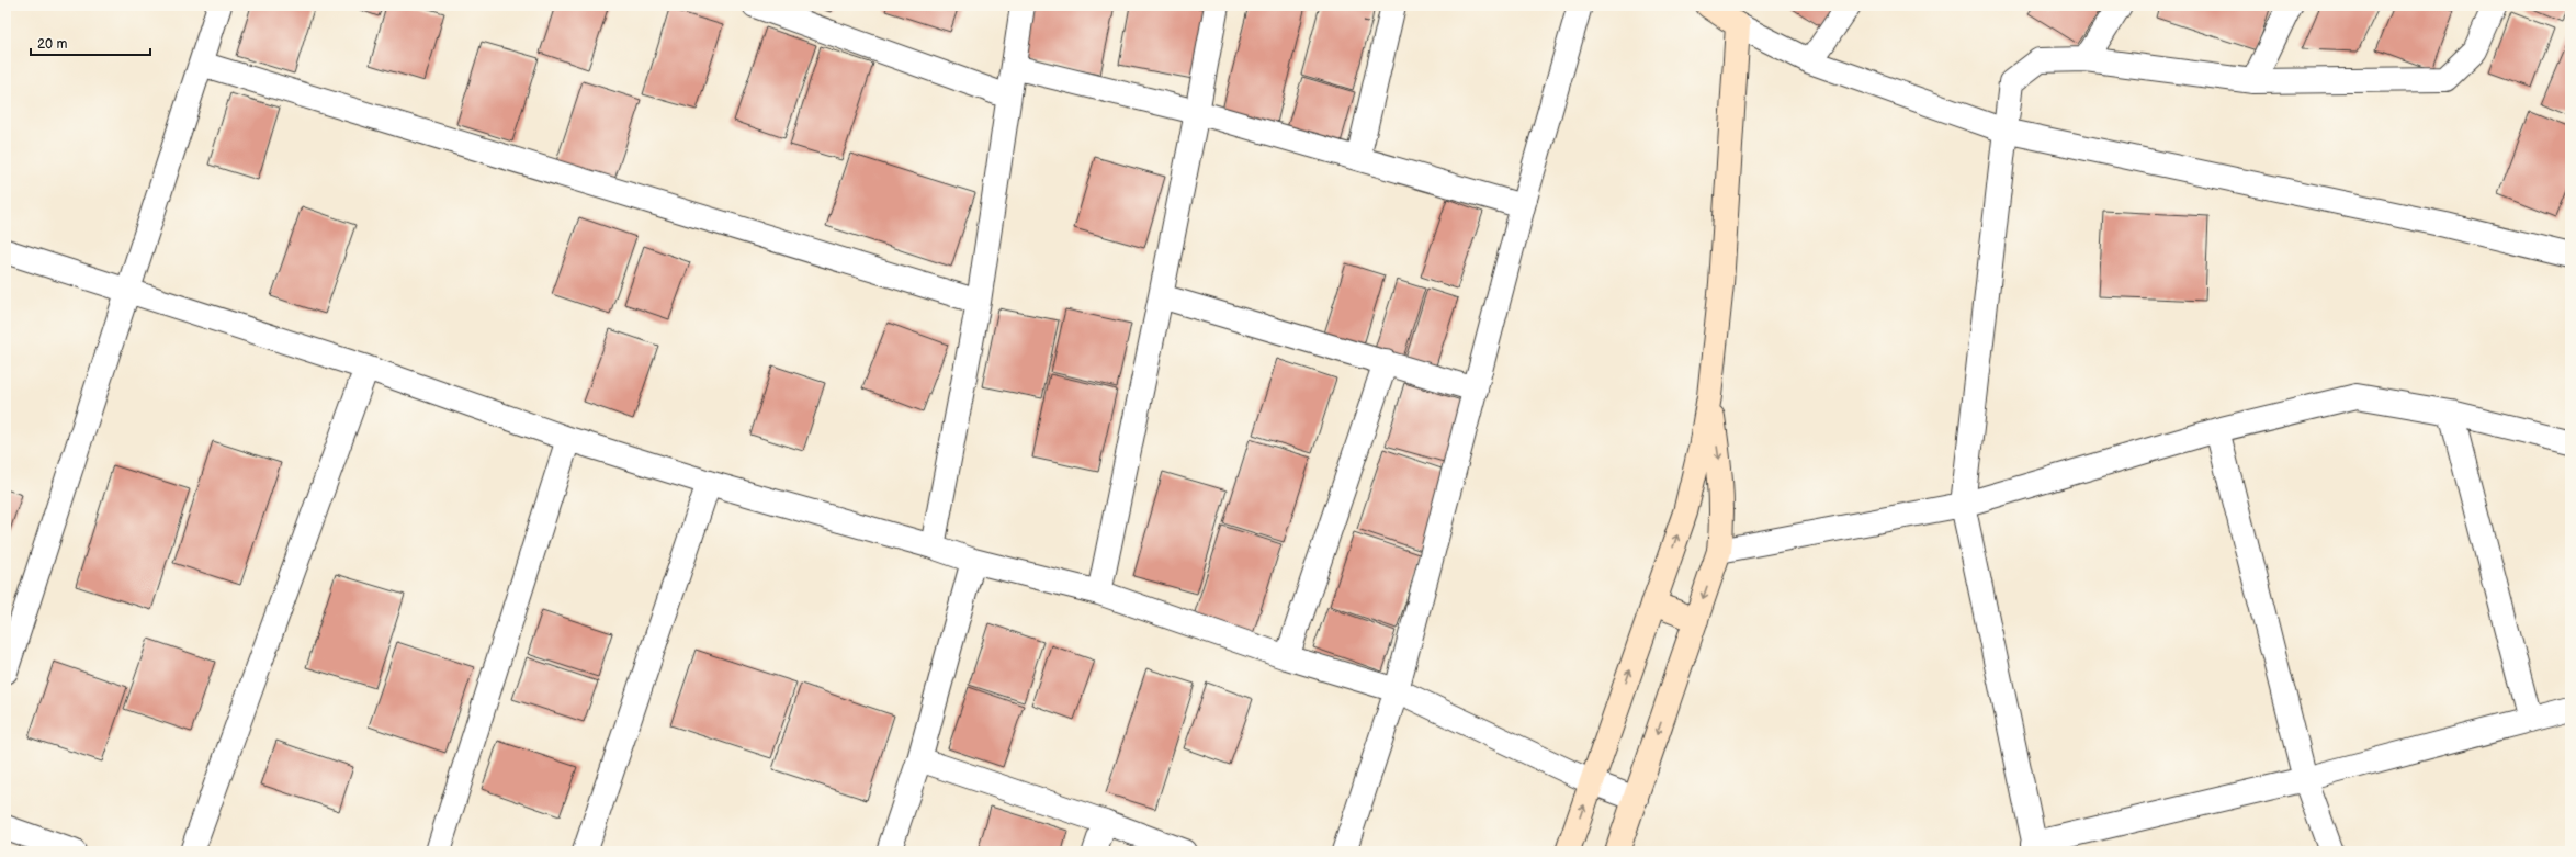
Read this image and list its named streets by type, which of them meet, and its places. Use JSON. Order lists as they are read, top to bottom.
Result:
{
  "scale_bar": "20 m"
}
